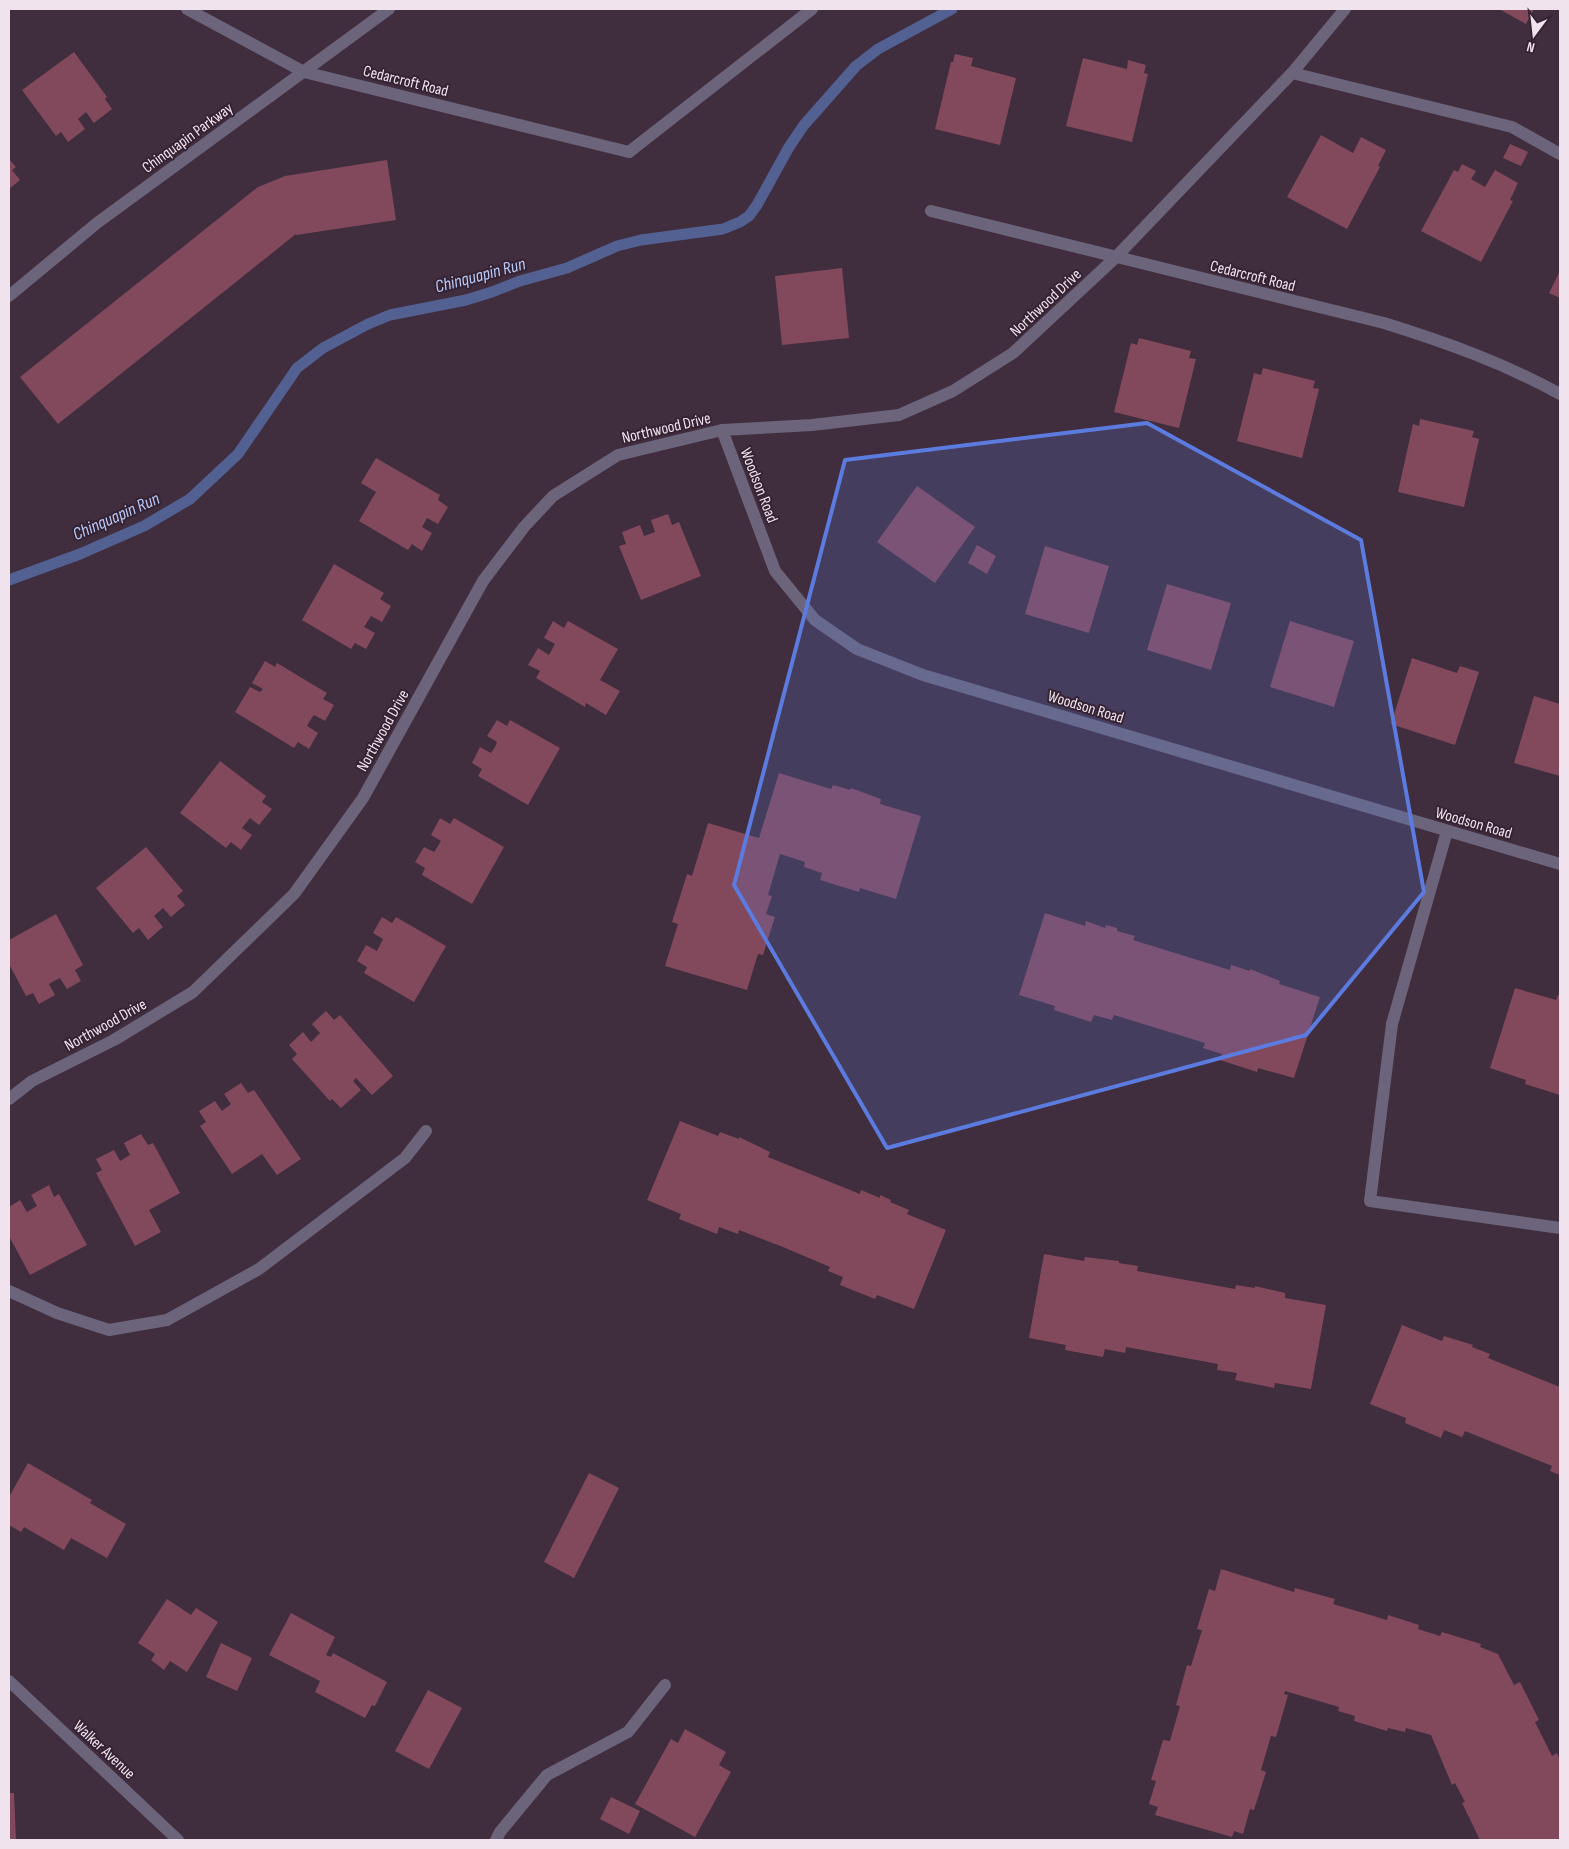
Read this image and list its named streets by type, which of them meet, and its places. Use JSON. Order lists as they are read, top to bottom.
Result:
{
  "streets": {
    "street": [
      "Cedarcroft Road",
      "Chinquapin Parkway",
      "Northwood Drive",
      "Woodson Road",
      "Walker Avenue"
    ]
  },
  "crossings": [
    ["Cedarcroft Road", "Chinquapin Parkway"],
    ["Cedarcroft Road", "Northwood Drive"],
    ["Northwood Drive", "Woodson Road"]
  ],
  "water": ["Chinquapin Run"],
  "north": "bottom"
}
